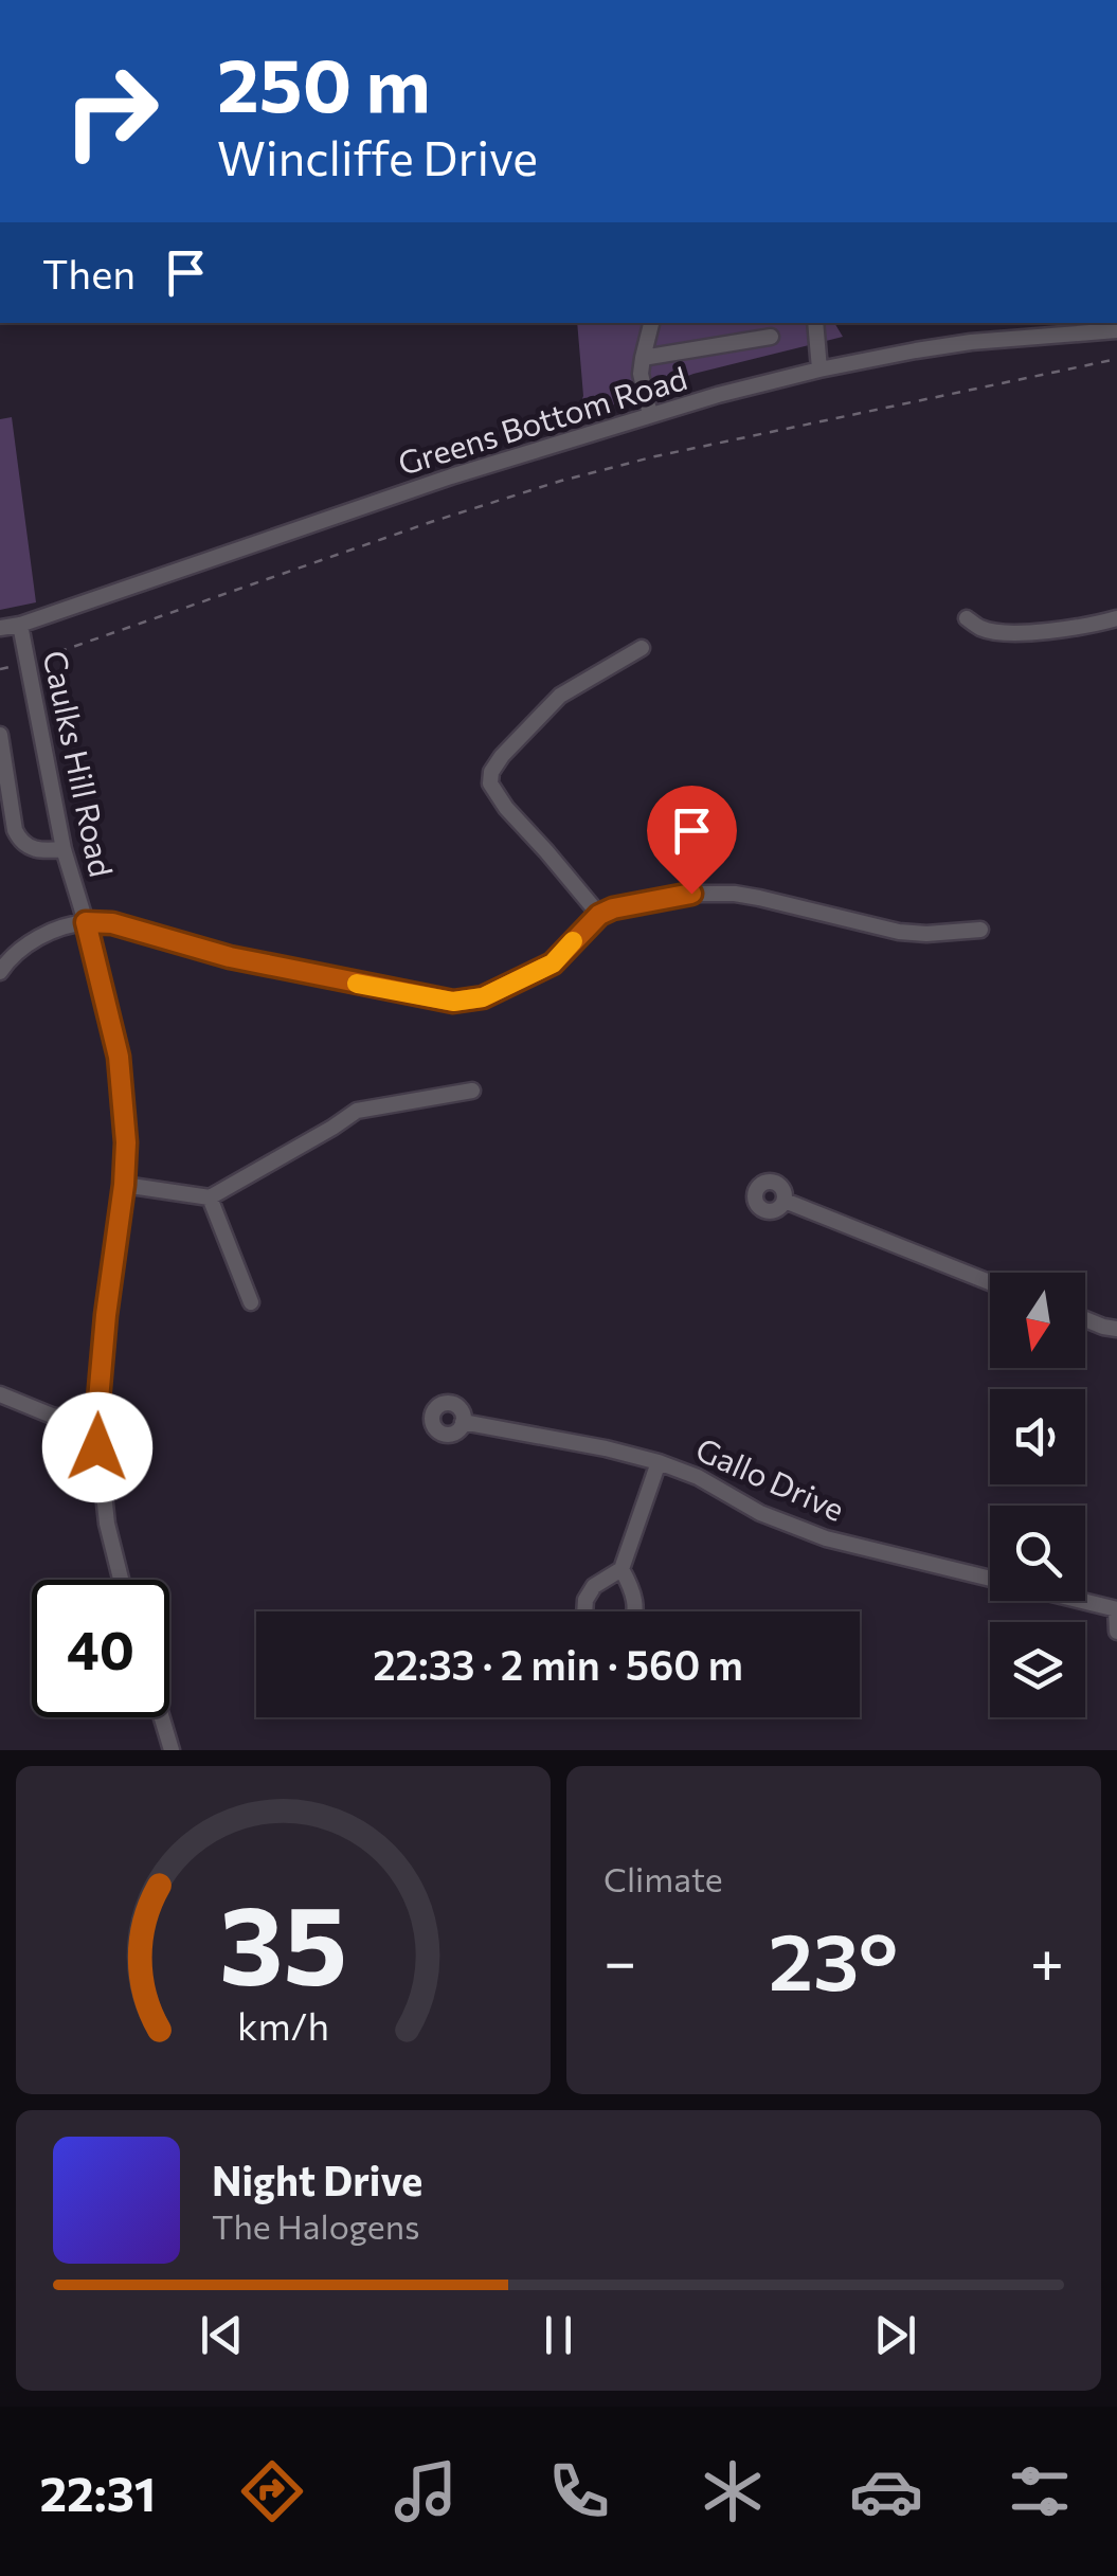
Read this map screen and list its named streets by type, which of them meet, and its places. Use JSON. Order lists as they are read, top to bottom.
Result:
{
  "streets": {
    "street": ["Greens Bottom Road", "Caulks Hill Road", "Gallo Drive"]
  },
  "crossings": [
    ["Greens Bottom Road", "Caulks Hill Road"]
  ],
  "north": "bottom",
  "page": {
    "turn": ["250 m", "Wincliffe Drive"],
    "then": "Then",
    "limit": "40",
    "trip": "22:33 · 2 min · 560 m",
    "tile": "Climate",
    "heat": ["−", "23°", "+"],
    "song": ["Night Drive", "The Halogens"],
    "tabs": "22:31",
    "gauge": ["35", "km/h"]
  }
}
